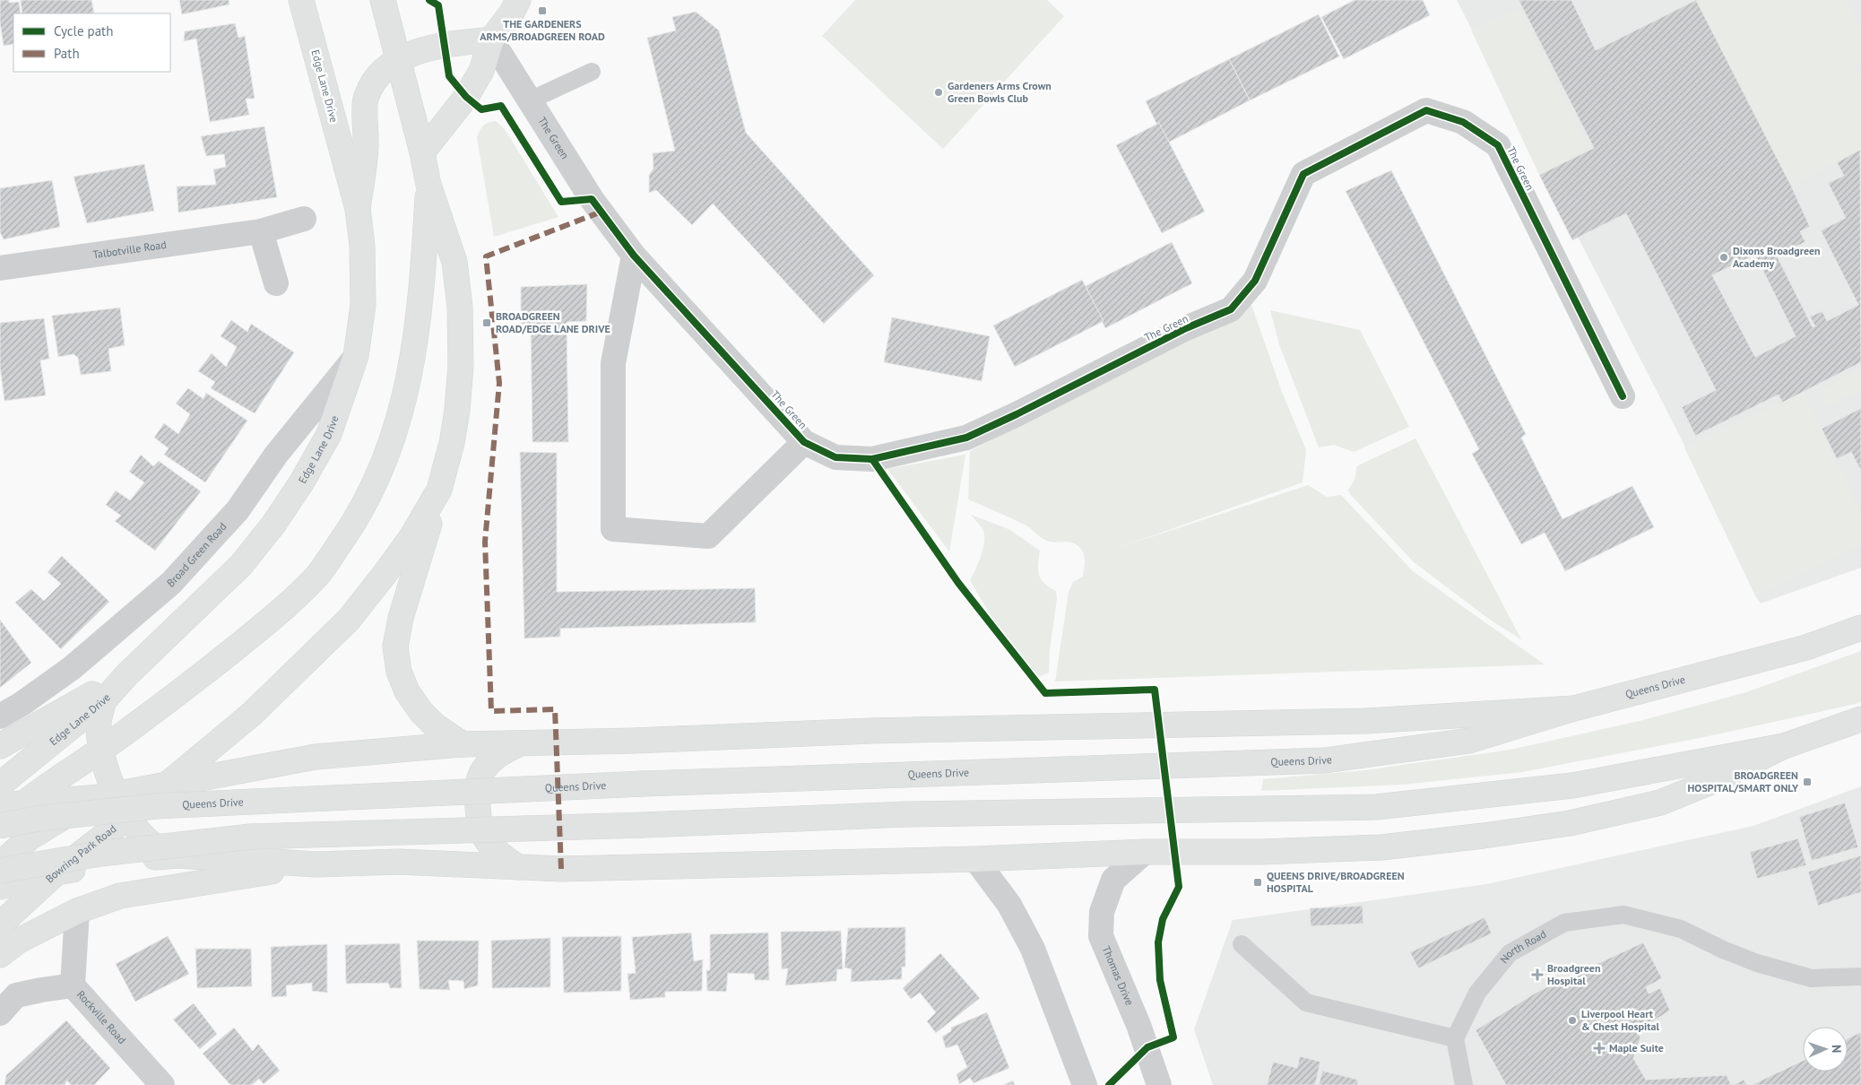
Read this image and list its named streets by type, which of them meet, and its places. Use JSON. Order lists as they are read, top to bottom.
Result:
{
  "streets": {
    "main road": ["Edge Lane Drive", "Queens Drive", "Bowring Park Road"],
    "street": [
      "The Green",
      "Talbotville Road",
      "Broad Green Road",
      "Thomas Drive",
      "Rockville Road"
    ],
    "lane": ["North Road"]
  },
  "crossings": [
    ["Edge Lane Drive", "Broad Green Road"]
  ],
  "places": {
    "transit": [
      "THE GARDENERS ARMS/BROADGREEN ROAD",
      "BROADGREEN ROAD/EDGE LANE DRIVE",
      "BROADGREEN HOSPITAL/SMART ONLY",
      "QUEENS DRIVE/BROADGREEN HOSPITAL"
    ],
    "other": ["Gardeners Arms Crown Green Bowls Club", "Dixons Broadgreen Academy", "Liverpool Heart & Chest Hospital"],
    "health": ["Broadgreen Hospital", "Maple Suite"]
  },
  "legend": ["Cycle path", "Path"],
  "north": "right"
}
